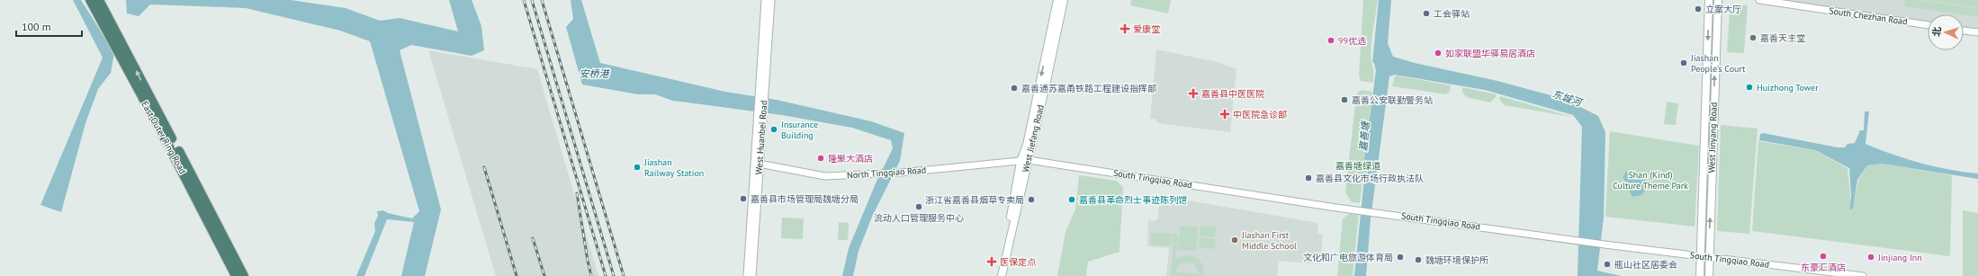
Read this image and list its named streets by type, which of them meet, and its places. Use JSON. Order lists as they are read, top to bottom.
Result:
{
  "streets": {
    "highway": ["East Outer Ring Road"],
    "main road": ["West Jinyang Road", "West Jiefang Road"],
    "street": [
      "South Chezhan Road",
      "West Huanbei Road",
      "North Tingqiao Road",
      "South Tingqiao Road"
    ]
  },
  "crossings": [
    ["West Huanbei Road", "North Tingqiao Road"],
    ["West Jinyang Road", "South Tingqiao Road"],
    ["West Jiefang Road", "North Tingqiao Road"],
    ["West Jiefang Road", "South Tingqiao Road"],
    ["North Tingqiao Road", "South Tingqiao Road"]
  ],
  "water": ["安桥港", "东城河", "嘉善塘"],
  "parks": ["嘉善塘绿道", "Shan (Kind) Culture Theme Park"],
  "places": {
    "other": [
      "立案大厅",
      "工会驿站",
      "嘉善天主堂",
      "99优选",
      "如家联盟华驿易居酒店",
      "Jiashan People's Court",
      "Huizhong Tower",
      "嘉善通苏嘉甬铁路工程建设指挥部",
      "嘉善公安联勤警务站",
      "Insurance Building",
      "隆聚大酒店",
      "Jiashan Railway Station",
      "嘉善县文化市场行政执法队",
      "嘉善县市场管理局魏塘分局",
      "浙江省嘉善县烟草专卖局",
      "嘉善县革命烈士事迹陈列馆",
      "流动人口管理服务中心",
      "Jiashan First Middle School",
      "东豪汇酒店",
      "文化和广电旅游体育局",
      "Jinjiang Inn",
      "魏塘环境保护所",
      "瓶山社区居委会"
    ],
    "health": [
      "爱康堂",
      "嘉善县中医医院",
      "中医院急诊部",
      "医保定点"
    ]
  },
  "scale_bar": "100 m",
  "north": "left"
}
